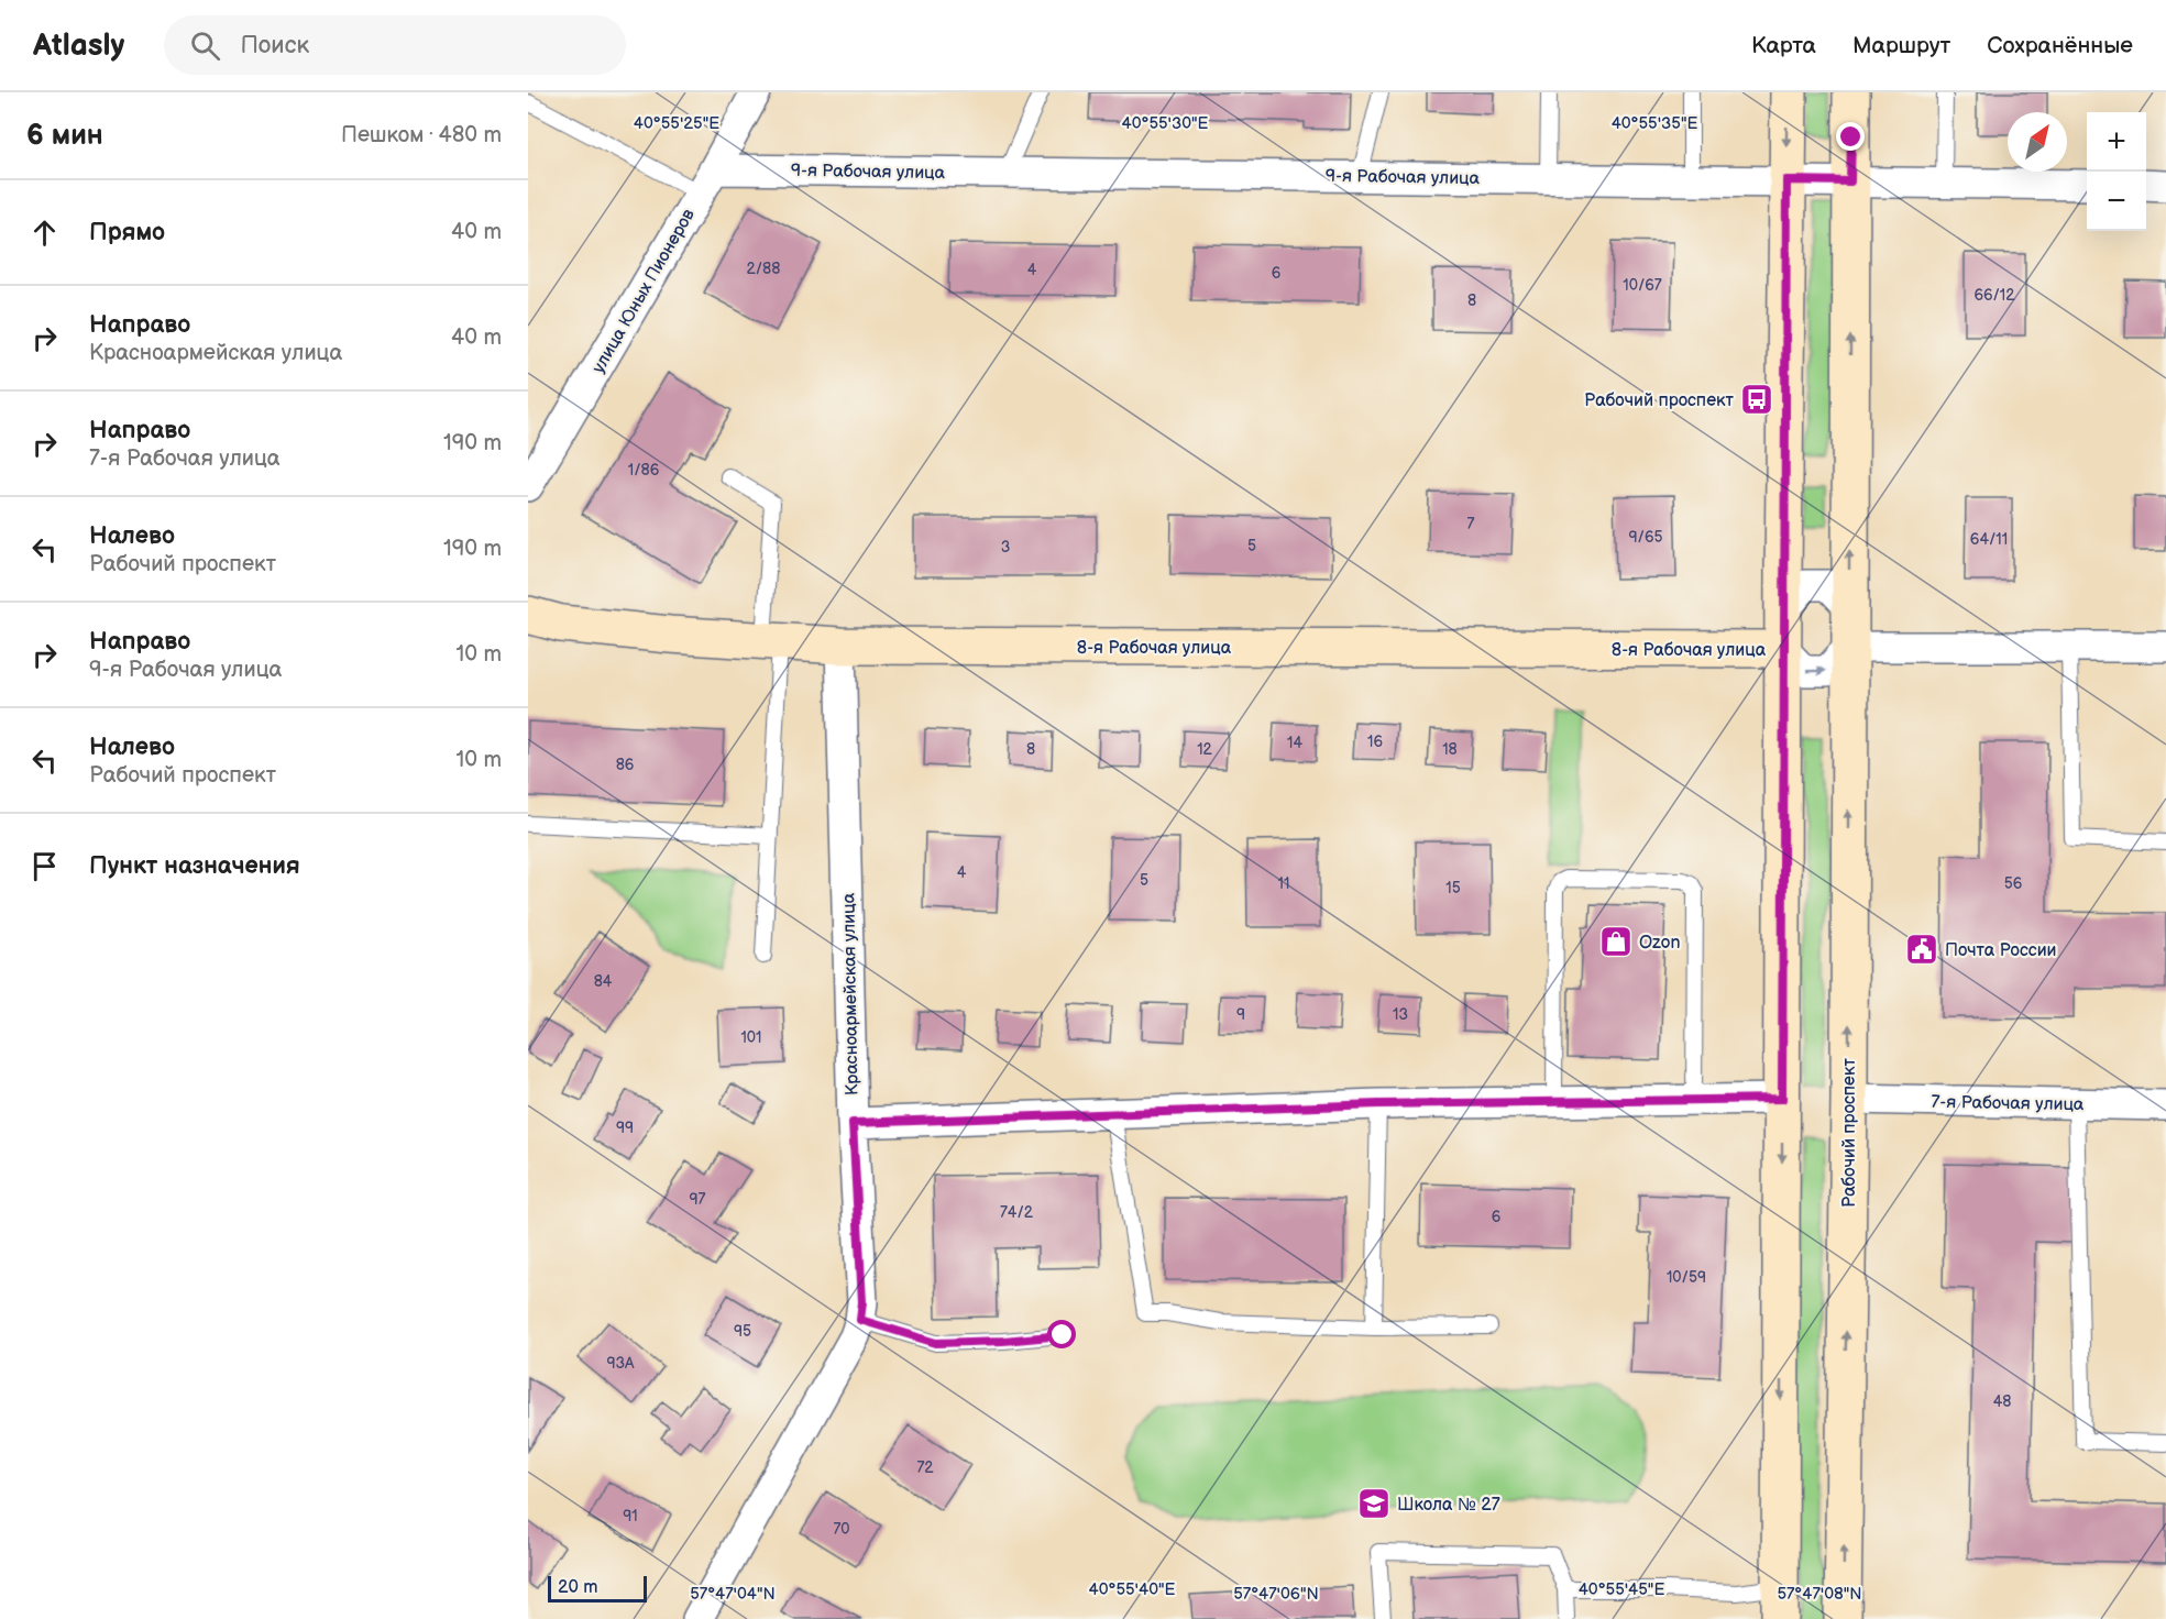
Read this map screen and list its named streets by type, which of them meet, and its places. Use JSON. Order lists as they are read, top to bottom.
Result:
{
  "streets": {
    "street": [
      "9-я Рабочая улица",
      "улица Юных Пионеров",
      "8-я Рабочая улица",
      "Красноармейская улица",
      "7-я Рабочая улица",
      "Рабочий проспект"
    ]
  },
  "crossings": [
    ["9-я Рабочая улица", "улица Юных Пионеров"],
    ["9-я Рабочая улица", "Рабочий проспект"],
    ["8-я Рабочая улица", "Красноармейская улица"],
    ["8-я Рабочая улица", "Рабочий проспект"],
    ["7-я Рабочая улица", "Рабочий проспект"]
  ],
  "places": {
    "bus stop": ["Рабочий проспект"],
    "shop": ["Ozon"],
    "public building": ["Почта России"],
    "school or university": ["Школа № 27"]
  },
  "house_numbers": [
    "2/88",
    "4",
    "6",
    "10/67",
    "66/12",
    "8",
    "1/86",
    "7",
    "9/65",
    "64/11",
    "5",
    "3",
    "16",
    "14",
    "8",
    "12",
    "18",
    "86",
    "4",
    "5",
    "11",
    "56",
    "15",
    "84",
    "9",
    "13",
    "101",
    "99",
    "97",
    "74/2",
    "6",
    "10/59",
    "95",
    "93А",
    "48",
    "72",
    "91",
    "70"
  ],
  "scale_bar": "20 m",
  "north": "top right",
  "page": {
    "header": "Atlasly",
    "search": "Поиск",
    "nav": ["Карта", "Маршрут", "Сохранённые"],
    "heading": ["6 мин", "Пешком · 480 m"],
    "map_buttons": ["+", "−"],
    "list": [
      ["Прямо", "40 m"],
      ["Направо", "Красноармейская улица", "40 m"],
      ["Направо", "7-я Рабочая улица", "190 m"],
      ["Налево", "Рабочий проспект", "190 m"],
      ["Направо", "9-я Рабочая улица", "10 m"],
      ["Налево", "Рабочий проспект", "10 m"],
      "Пункт назначения"
    ],
    "scale": "20 m"
  },
  "coordinates": [
    "40°55'25\"E",
    "40°55'30\"E",
    "40°55'35\"E",
    "40°55'40\"E",
    "40°55'45\"E",
    "57°47'04\"N",
    "57°47'06\"N",
    "57°47'08\"N"
  ]
}
